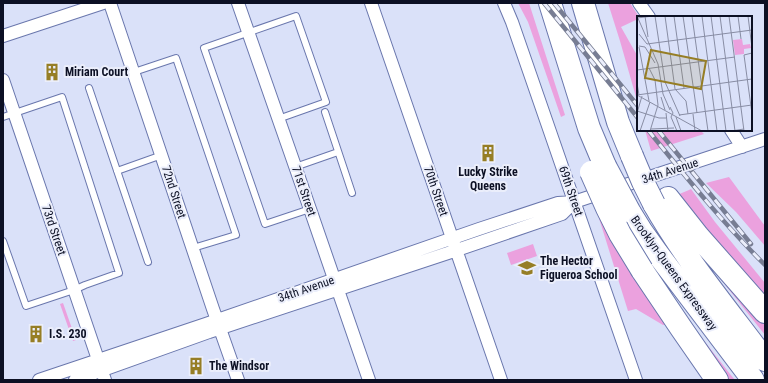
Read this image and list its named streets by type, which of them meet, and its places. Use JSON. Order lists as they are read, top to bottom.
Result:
{
  "streets": {
    "highway": ["Brooklyn-Queens Expressway"],
    "street": [
      "34th Avenue",
      "71st Street",
      "70th Street",
      "69th Street",
      "72nd Street",
      "73rd Street"
    ]
  },
  "crossings": [
    ["34th Avenue", "71st Street"],
    ["34th Avenue", "70th Street"],
    ["34th Avenue", "69th Street"],
    ["34th Avenue", "72nd Street"],
    ["34th Avenue", "73rd Street"]
  ],
  "places": {
    "building": [
      "Miriam Court",
      "Lucky Strike Queens",
      "I.S. 230",
      "The Windsor"
    ],
    "school or university": ["The Hector Figueroa School"]
  }
}
